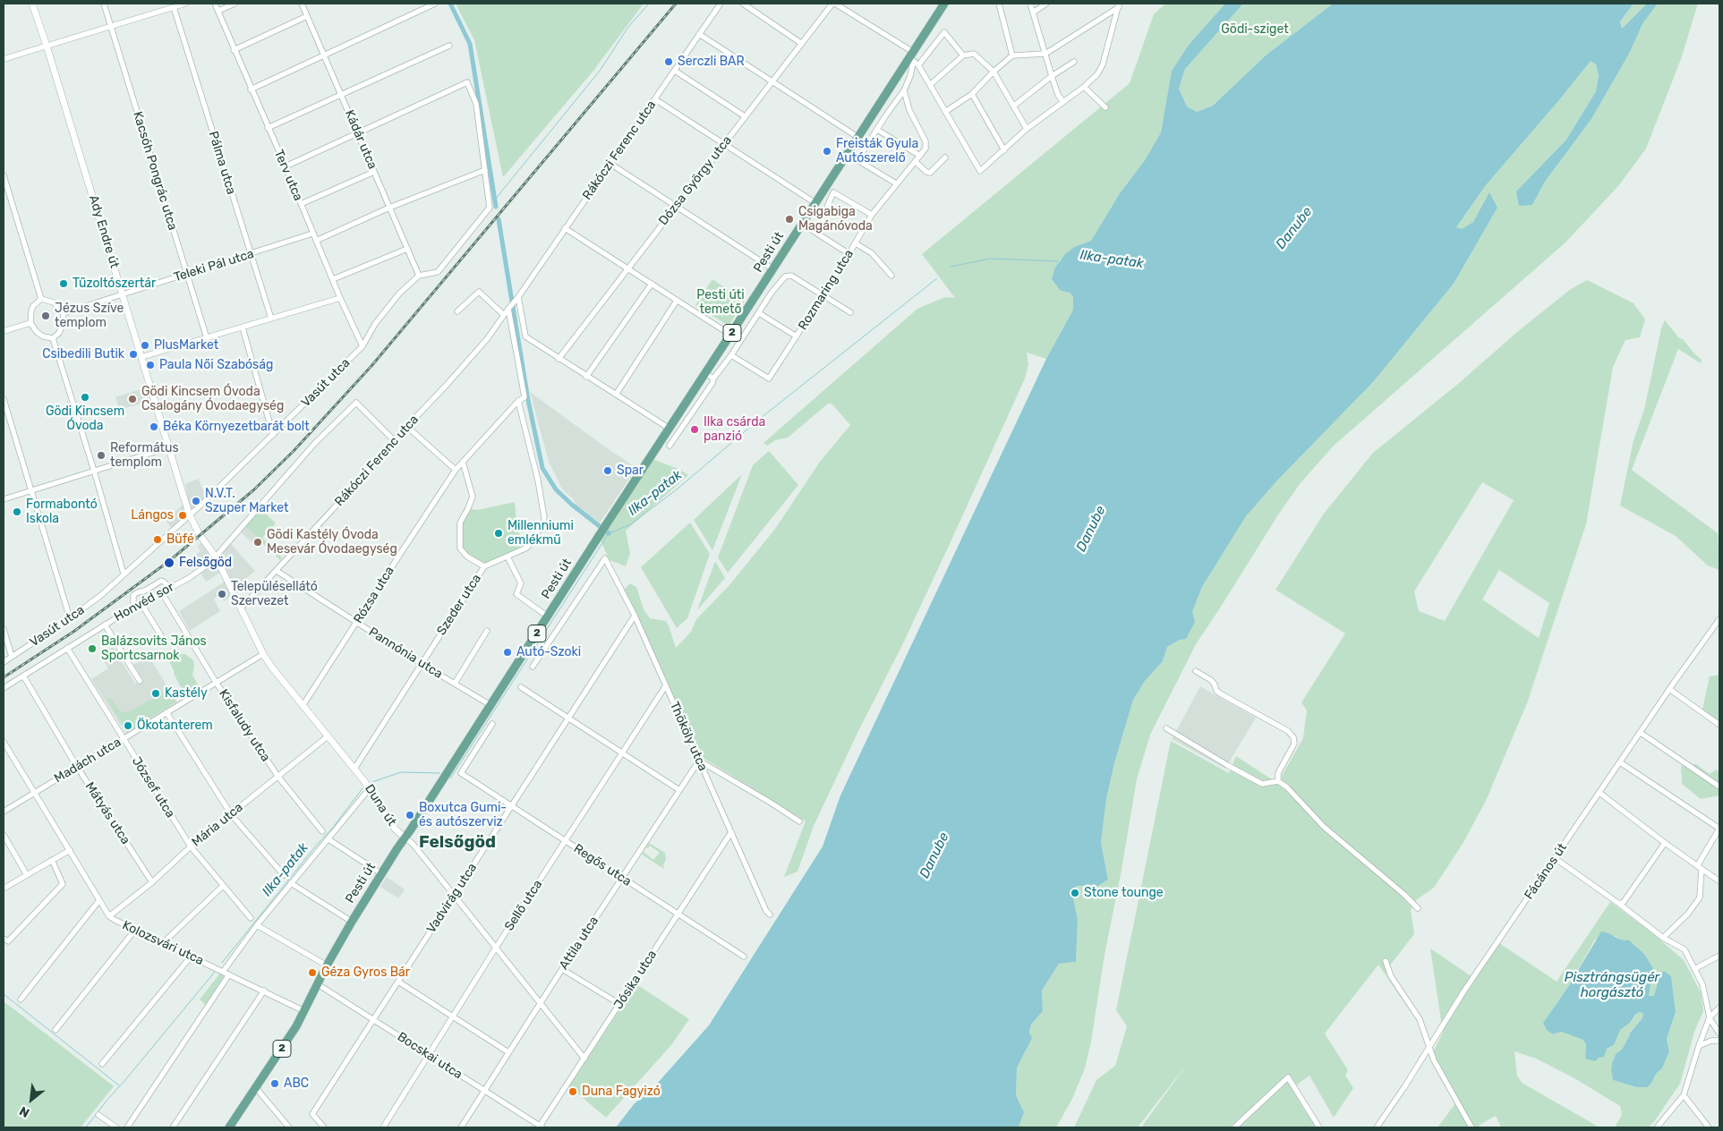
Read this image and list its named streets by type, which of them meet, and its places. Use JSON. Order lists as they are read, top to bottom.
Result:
{
  "streets": {
    "main road": ["Pesti út", "2"],
    "street": [
      "Kádár utca",
      "Rákóczi Ferenc utca",
      "Pálma utca",
      "Kacsóh Pongrác utca",
      "Terv utca",
      "Dózsa György utca",
      "Ady Endre út",
      "Teleki Pál utca",
      "Rozmaring utca",
      "Vasút utca",
      "Rózsa utca",
      "Honvéd sor",
      "Szeder utca",
      "Pannónia utca",
      "Kisfaludy utca",
      "Thököly utca",
      "Madách utca",
      "József utca",
      "Duna út",
      "Mátyás utca",
      "Mária utca",
      "Regős utca",
      "Fácános út",
      "Vadvirág utca",
      "Sellő utca",
      "Kolozsvári utca",
      "Attila utca",
      "Jósika utca",
      "Bocskai utca"
    ]
  },
  "crossings": [
    ["Kádár utca", "Vasút utca"],
    ["Rákóczi Ferenc utca", "Honvéd sor"],
    ["Rákóczi Ferenc utca", "Pannónia utca"],
    ["Rákóczi Ferenc utca", "Duna út"],
    ["Pálma utca", "Teleki Pál utca"],
    ["Kacsóh Pongrác utca", "Teleki Pál utca"],
    ["Terv utca", "Teleki Pál utca"],
    ["Terv utca", "Vasút utca"],
    ["Ady Endre út", "Teleki Pál utca"],
    ["Ady Endre út", "Vasút utca"],
    ["Ady Endre út", "Duna út"],
    ["Pesti út", "Pannónia utca"],
    ["Pesti út", "Duna út"],
    ["Pesti út", "Kolozsvári utca"],
    ["Pesti út", "Bocskai utca"],
    ["Rózsa utca", "Szeder utca"],
    ["Rózsa utca", "Pannónia utca"],
    ["Rózsa utca", "Duna út"],
    ["Honvéd sor", "Kisfaludy utca"],
    ["Honvéd sor", "József utca"],
    ["Honvéd sor", "Duna út"],
    ["Honvéd sor", "Mátyás utca"],
    ["Szeder utca", "Pannónia utca"],
    ["Szeder utca", "Duna út"],
    ["Kisfaludy utca", "Madách utca"],
    ["Kisfaludy utca", "Mária utca"],
    ["Thököly utca", "Vadvirág utca"],
    ["Thököly utca", "Sellő utca"],
    ["Thököly utca", "Attila utca"],
    ["Thököly utca", "Jósika utca"],
    ["Madách utca", "József utca"],
    ["Madách utca", "Duna út"],
    ["Madách utca", "Mátyás utca"],
    ["Madách utca", "Kolozsvári utca"],
    ["József utca", "Mária utca"],
    ["Duna út", "Mária utca"],
    ["Duna út", "Vadvirág utca"],
    ["Duna út", "Sellő utca"],
    ["Duna út", "Attila utca"],
    ["Duna út", "Jósika utca"],
    ["Mátyás utca", "Mária utca"],
    ["Mária utca", "Kolozsvári utca"],
    ["Regős utca", "Vadvirág utca"],
    ["Regős utca", "Sellő utca"],
    ["Regős utca", "Attila utca"],
    ["Regős utca", "Jósika utca"],
    ["Vadvirág utca", "Bocskai utca"],
    ["Sellő utca", "Bocskai utca"],
    ["Attila utca", "Bocskai utca"],
    ["Jósika utca", "Bocskai utca"]
  ],
  "districts": ["Felsőgöd"],
  "water": ["Danube", "Ilka-patak", "Pisztrángsügér horgásztó"],
  "parks": ["Gödi-sziget", "Pesti úti temető"],
  "places": [
    "Serczli BAR",
    "Freisták Gyula Autószerelő",
    "Csigabiga Magánóvoda",
    "Tűzoltószertár",
    "Jézus Szíve templom",
    "PlusMarket",
    "Csibedili Butik",
    "Paula Női Szabóság",
    "Gödi Kincsem Óvoda",
    "Gödi Kincsem Óvoda Csalogány Óvodaegység",
    "Béka Környezetbarát bolt",
    "Ilka csárda panzió",
    "Református templom",
    "Spar",
    "N.V.T. Szuper Market",
    "Formabontó Iskola",
    "Lángos",
    "Millenniumi emlékmű",
    "Büfé",
    "Gödi Kastély Óvoda Mesevár Óvodaegység",
    "Felsőgöd",
    "Településellátó Szervezet",
    "Balázsovits János Sportcsarnok",
    "Autó-Szoki",
    "Kastély",
    "Ökotanterem",
    "Boxutca Gumi- és autószerviz",
    "Stone tounge",
    "Géza Gyros Bár",
    "ABC",
    "Duna Fagyizó"
  ],
  "north": "bottom left"
}
